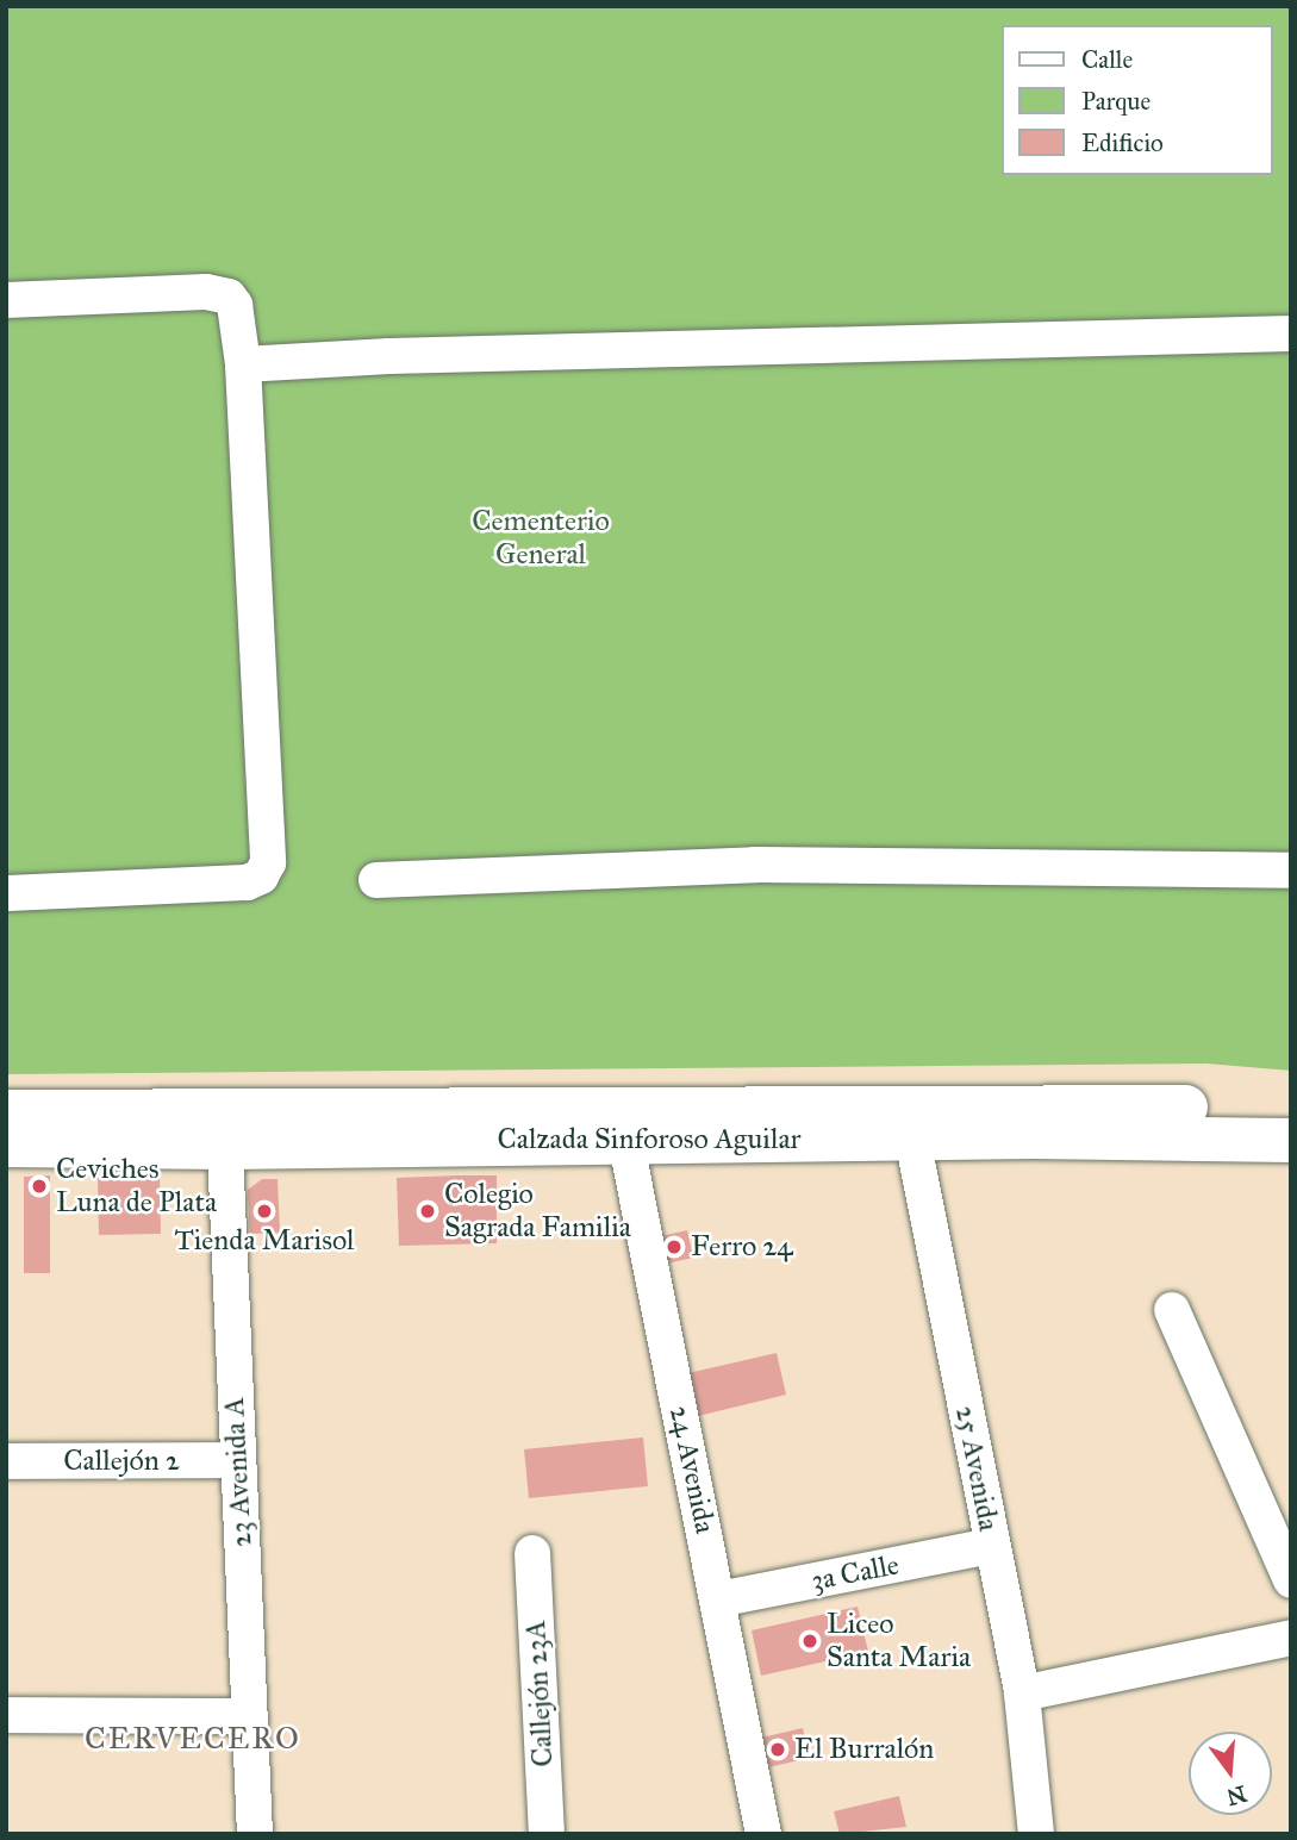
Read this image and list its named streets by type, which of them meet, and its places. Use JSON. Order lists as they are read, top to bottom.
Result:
{
  "streets": {
    "main road": ["Calzada Sinforoso Aguilar"],
    "street": [
      "Callejón 2",
      "25 Avenida",
      "24 Avenida",
      "23 Avenida A",
      "3a Calle",
      "Callejón 23A"
    ]
  },
  "crossings": [
    ["Calzada Sinforoso Aguilar", "25 Avenida"],
    ["Calzada Sinforoso Aguilar", "24 Avenida"],
    ["Calzada Sinforoso Aguilar", "23 Avenida A"],
    ["Callejón 2", "23 Avenida A"],
    ["25 Avenida", "3a Calle"],
    ["24 Avenida", "3a Calle"]
  ],
  "districts": ["CERVECERO"],
  "parks": ["Cementerio General"],
  "places": [
    "Ceviches Luna de Plata",
    "Tienda Marisol",
    "Colegio Sagrada Familia",
    "Ferro 24",
    "Liceo Santa Maria",
    "El Burralón"
  ],
  "legend": ["Calle", "Parque", "Edificio"],
  "north": "bottom"
}
